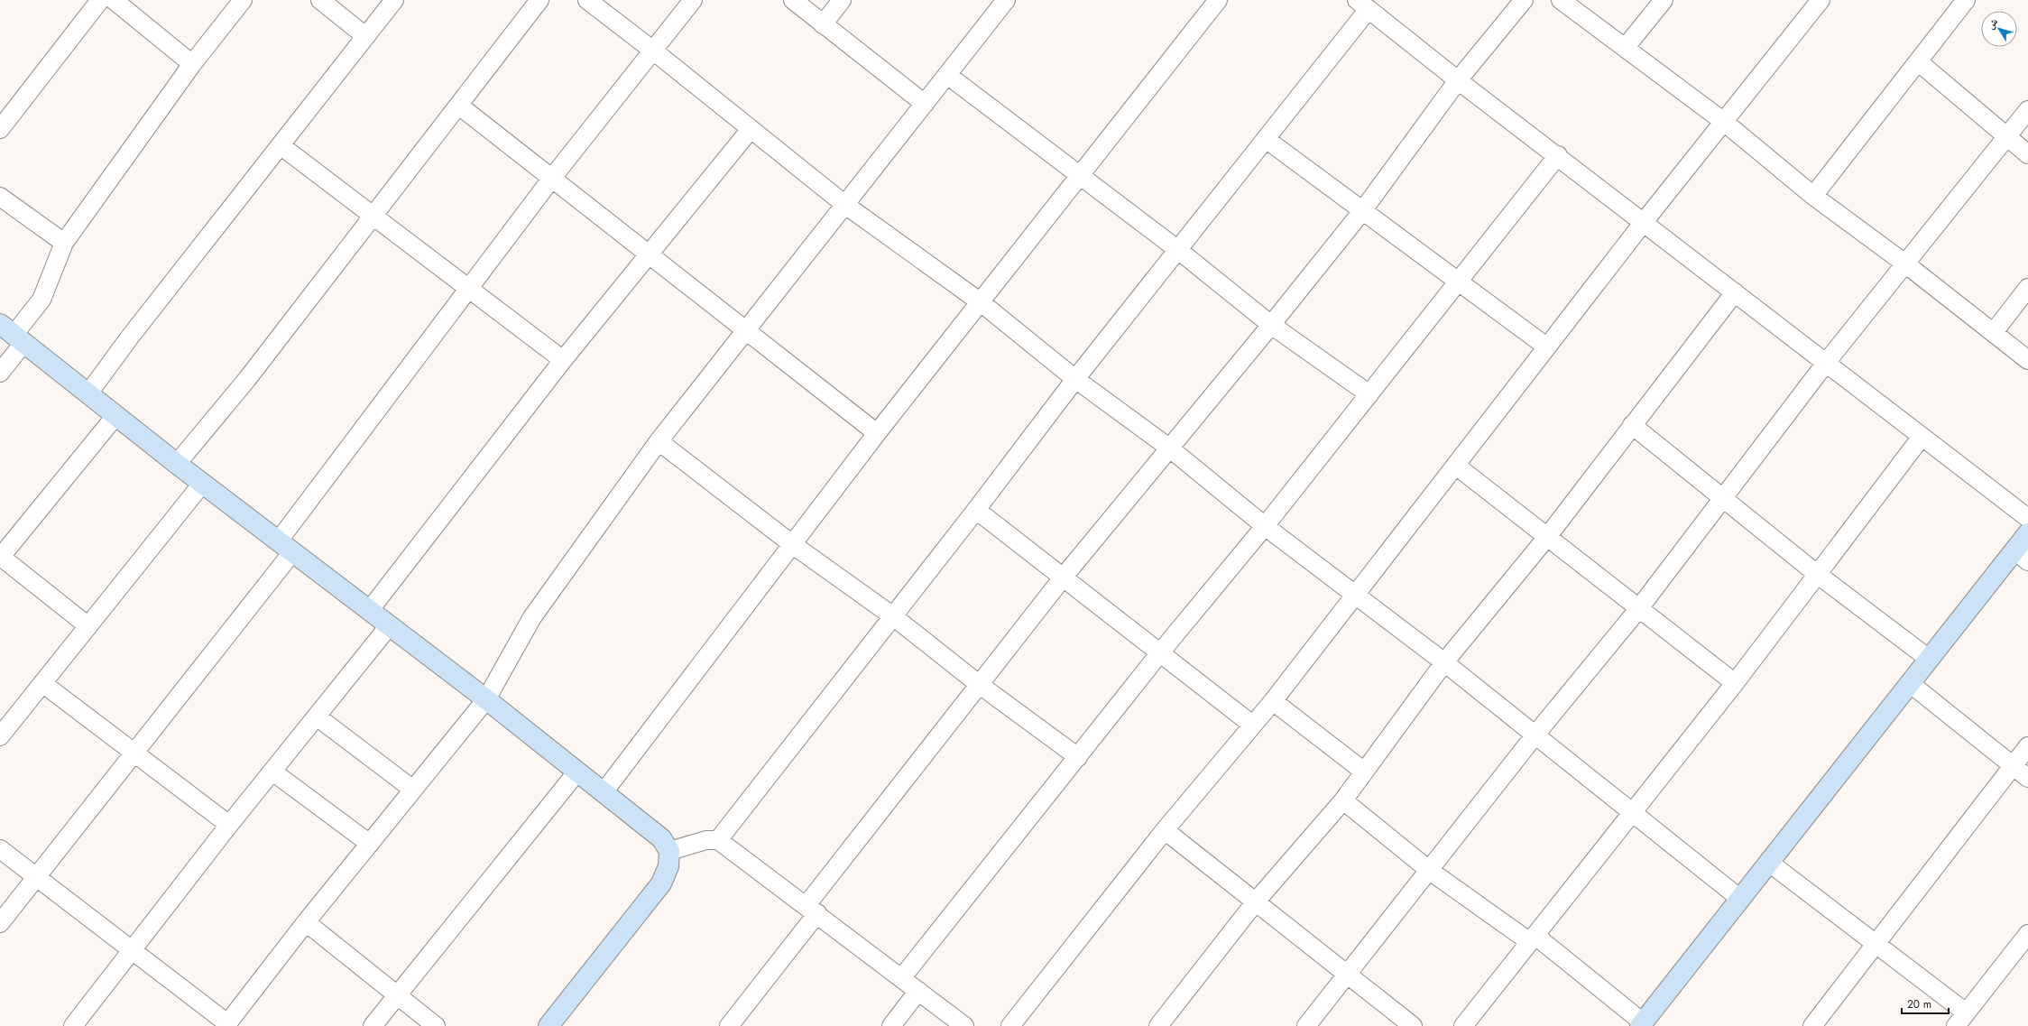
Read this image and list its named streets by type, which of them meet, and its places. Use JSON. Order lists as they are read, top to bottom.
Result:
{
  "scale_bar": "20 m",
  "north": "top left"
}
